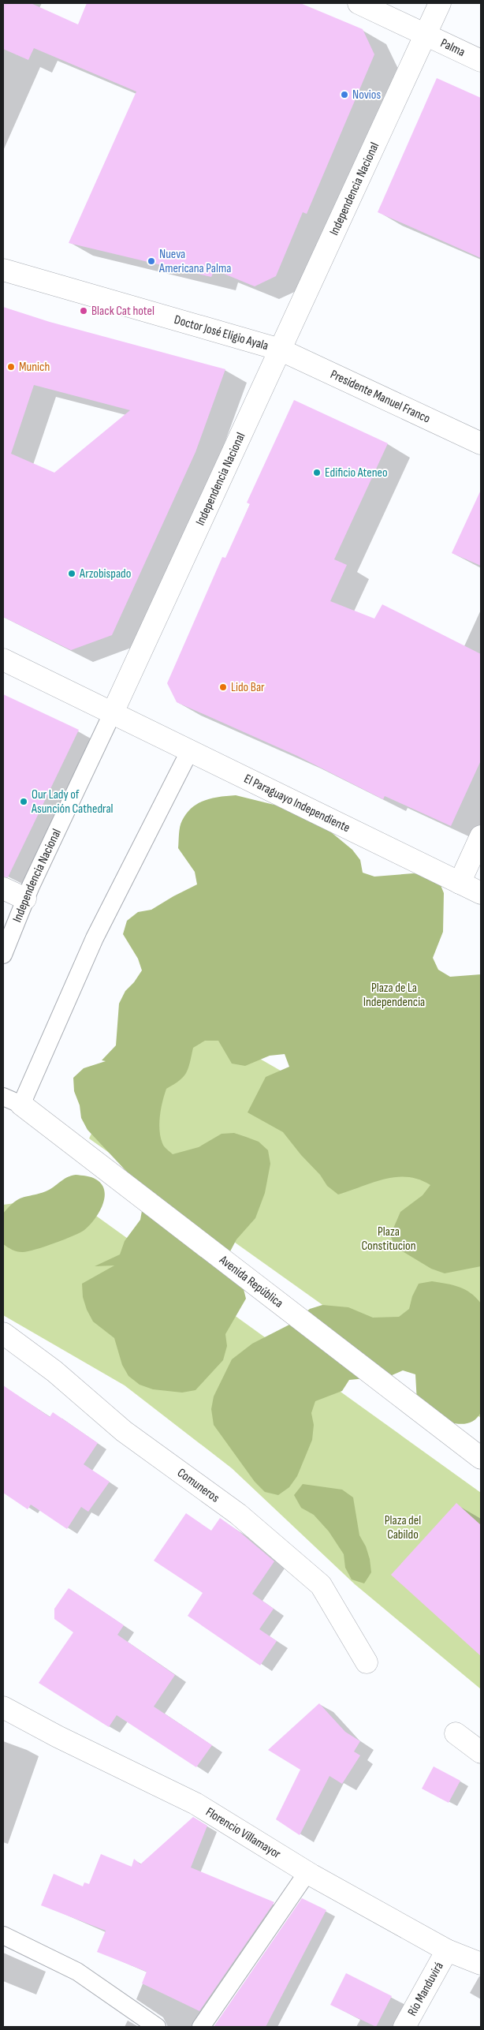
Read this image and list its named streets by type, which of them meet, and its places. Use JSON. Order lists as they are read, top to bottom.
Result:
{
  "streets": {
    "main road": [
      "Palma",
      "Independencia Nacional",
      "Doctor José Eligio Ayala",
      "Presidente Manuel Franco",
      "El Paraguayo Independiente",
      "Avenida República",
      "Comuneros",
      "Florencio Villamayor",
      "Río Manduvirá"
    ]
  },
  "crossings": [
    ["Palma", "Independencia Nacional"],
    ["Independencia Nacional", "Doctor José Eligio Ayala"],
    ["Independencia Nacional", "Presidente Manuel Franco"],
    ["Independencia Nacional", "El Paraguayo Independiente"],
    ["Doctor José Eligio Ayala", "Presidente Manuel Franco"],
    ["Florencio Villamayor", "Río Manduvirá"]
  ],
  "parks": ["Plaza de La Independencia", "Plaza Constitucion", "Plaza del Cabildo"],
  "places": [
    "Novios",
    "Nueva Americana Palma",
    "Black Cat hotel",
    "Munich",
    "Edificio Ateneo",
    "Arzobispado",
    "Lido Bar",
    "Our Lady of Asunción Cathedral"
  ]
}
